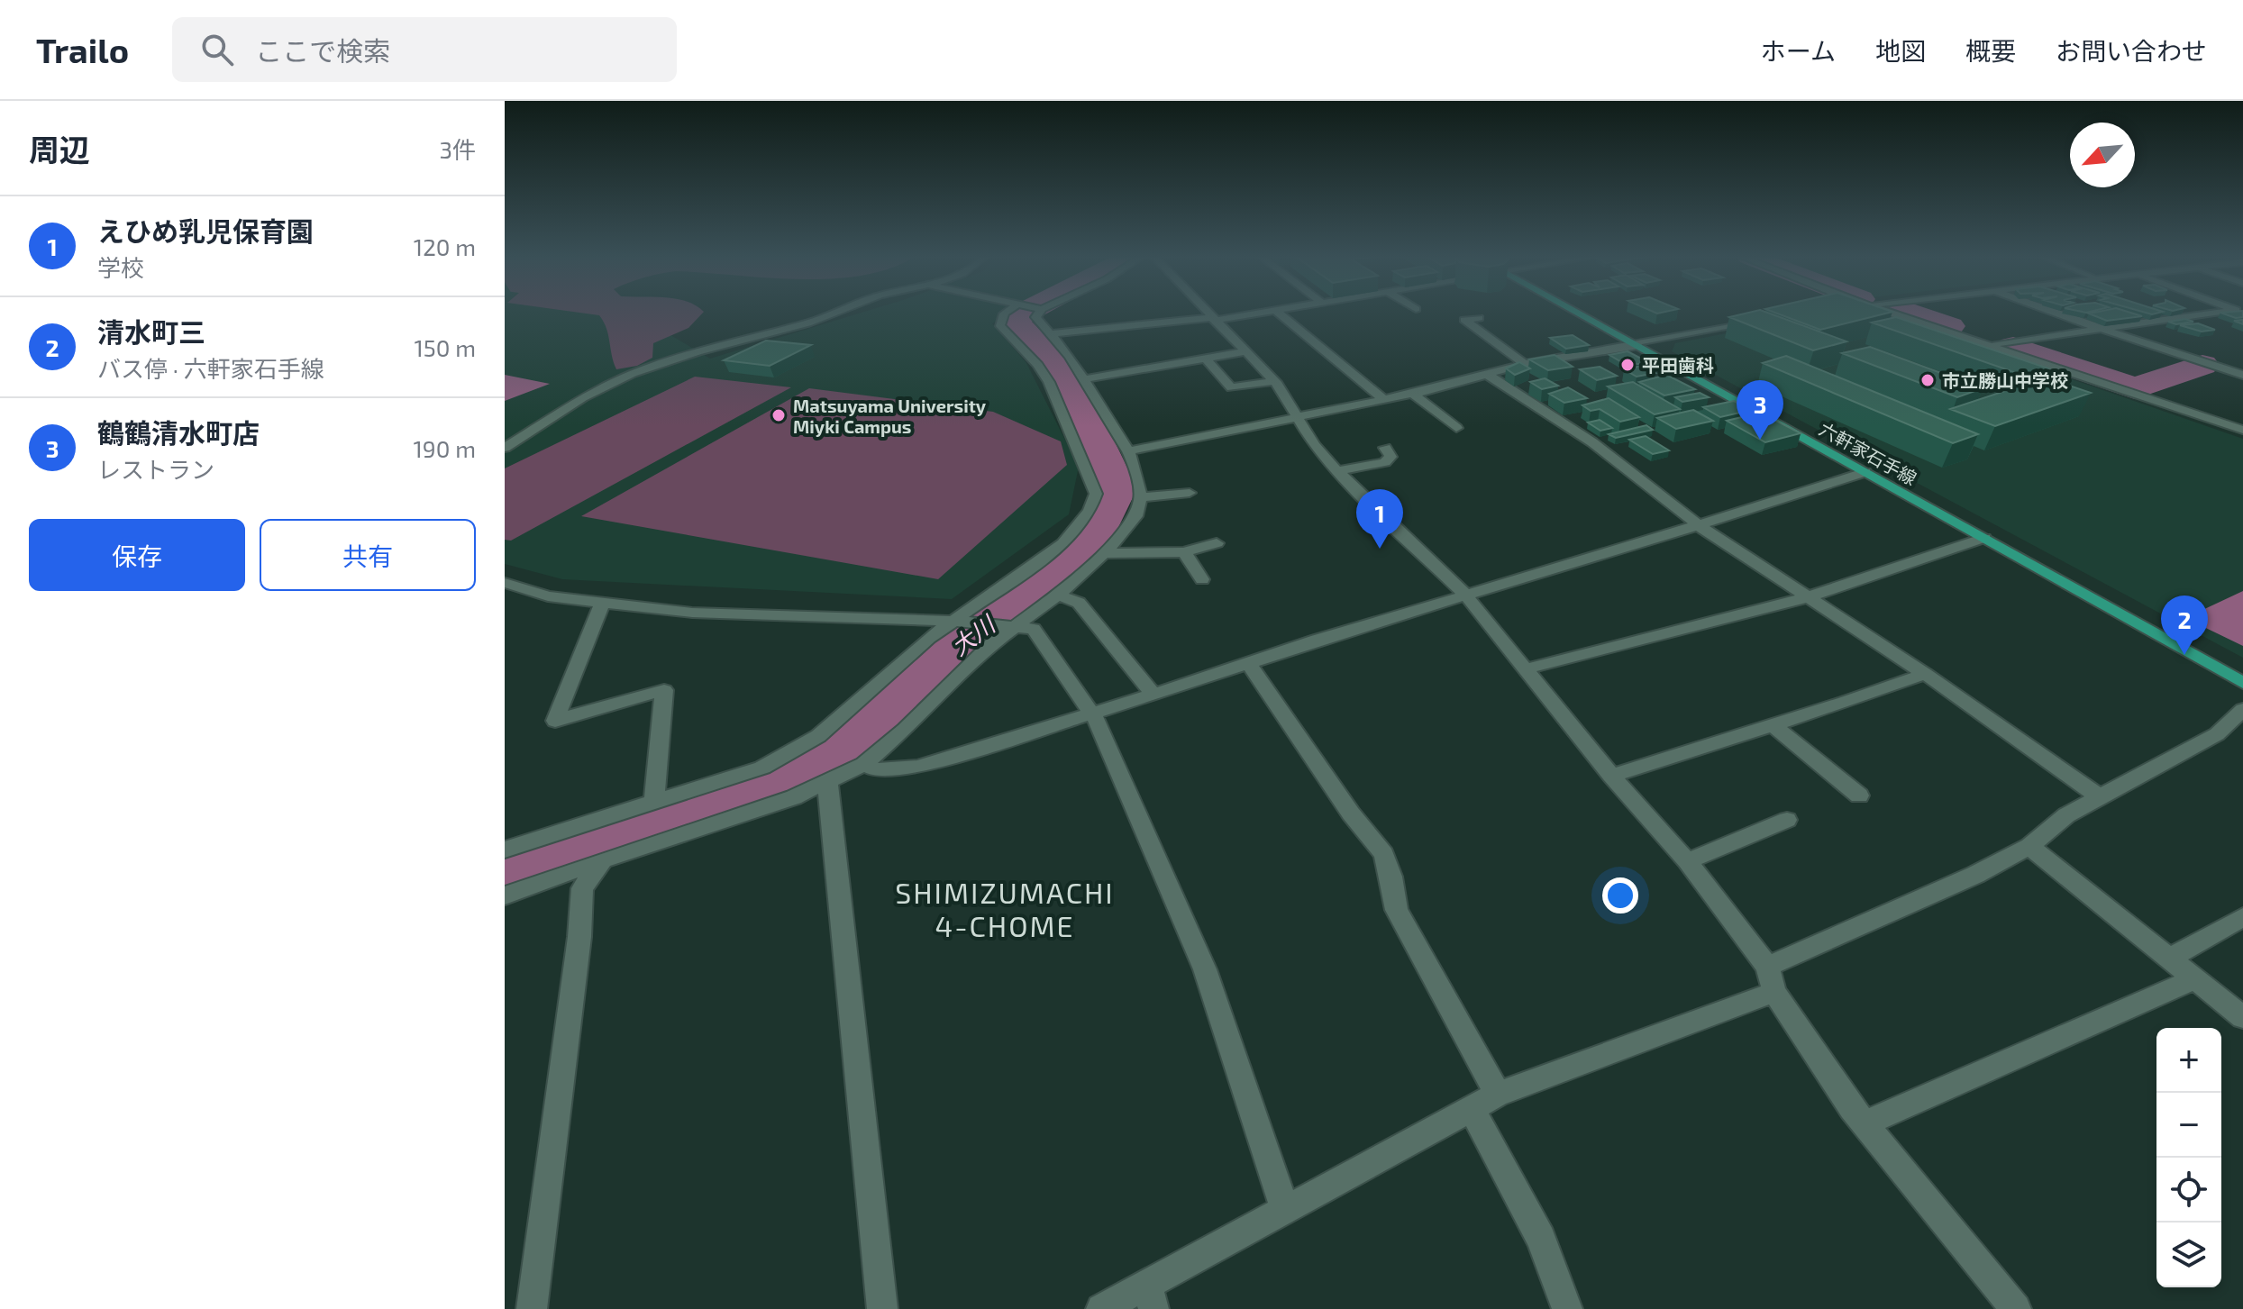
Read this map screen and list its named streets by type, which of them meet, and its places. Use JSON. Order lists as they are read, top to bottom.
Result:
{
  "streets": {
    "main road": ["六軒家石手線"]
  },
  "districts": ["SHIMIZUMACHI 4-CHOME"],
  "water": ["大川"],
  "places": ["平田歯科", "市立勝山中学校", "Matsuyama University Miyki Campus"],
  "north": "bottom left",
  "page": {
    "header": "Trailo",
    "search": "ここで検索",
    "nav": [
      "ホーム",
      "地図",
      "概要",
      "お問い合わせ"
    ],
    "heading": ["周辺", "3件"],
    "list": [
      {
        "mark": "1",
        "name": "えひめ乳児保育園",
        "note": "学校",
        "value": "120 m"
      },
      {
        "mark": "2",
        "name": "清水町三",
        "note": "バス停 · 六軒家石手線",
        "value": "150 m"
      },
      {
        "mark": "3",
        "name": "鶴鶴清水町店",
        "note": "レストラン",
        "value": "190 m"
      }
    ],
    "pins": ["3", "1", "2"],
    "buttons": ["保存", "共有"],
    "map_buttons": ["+", "−"]
  }
}
